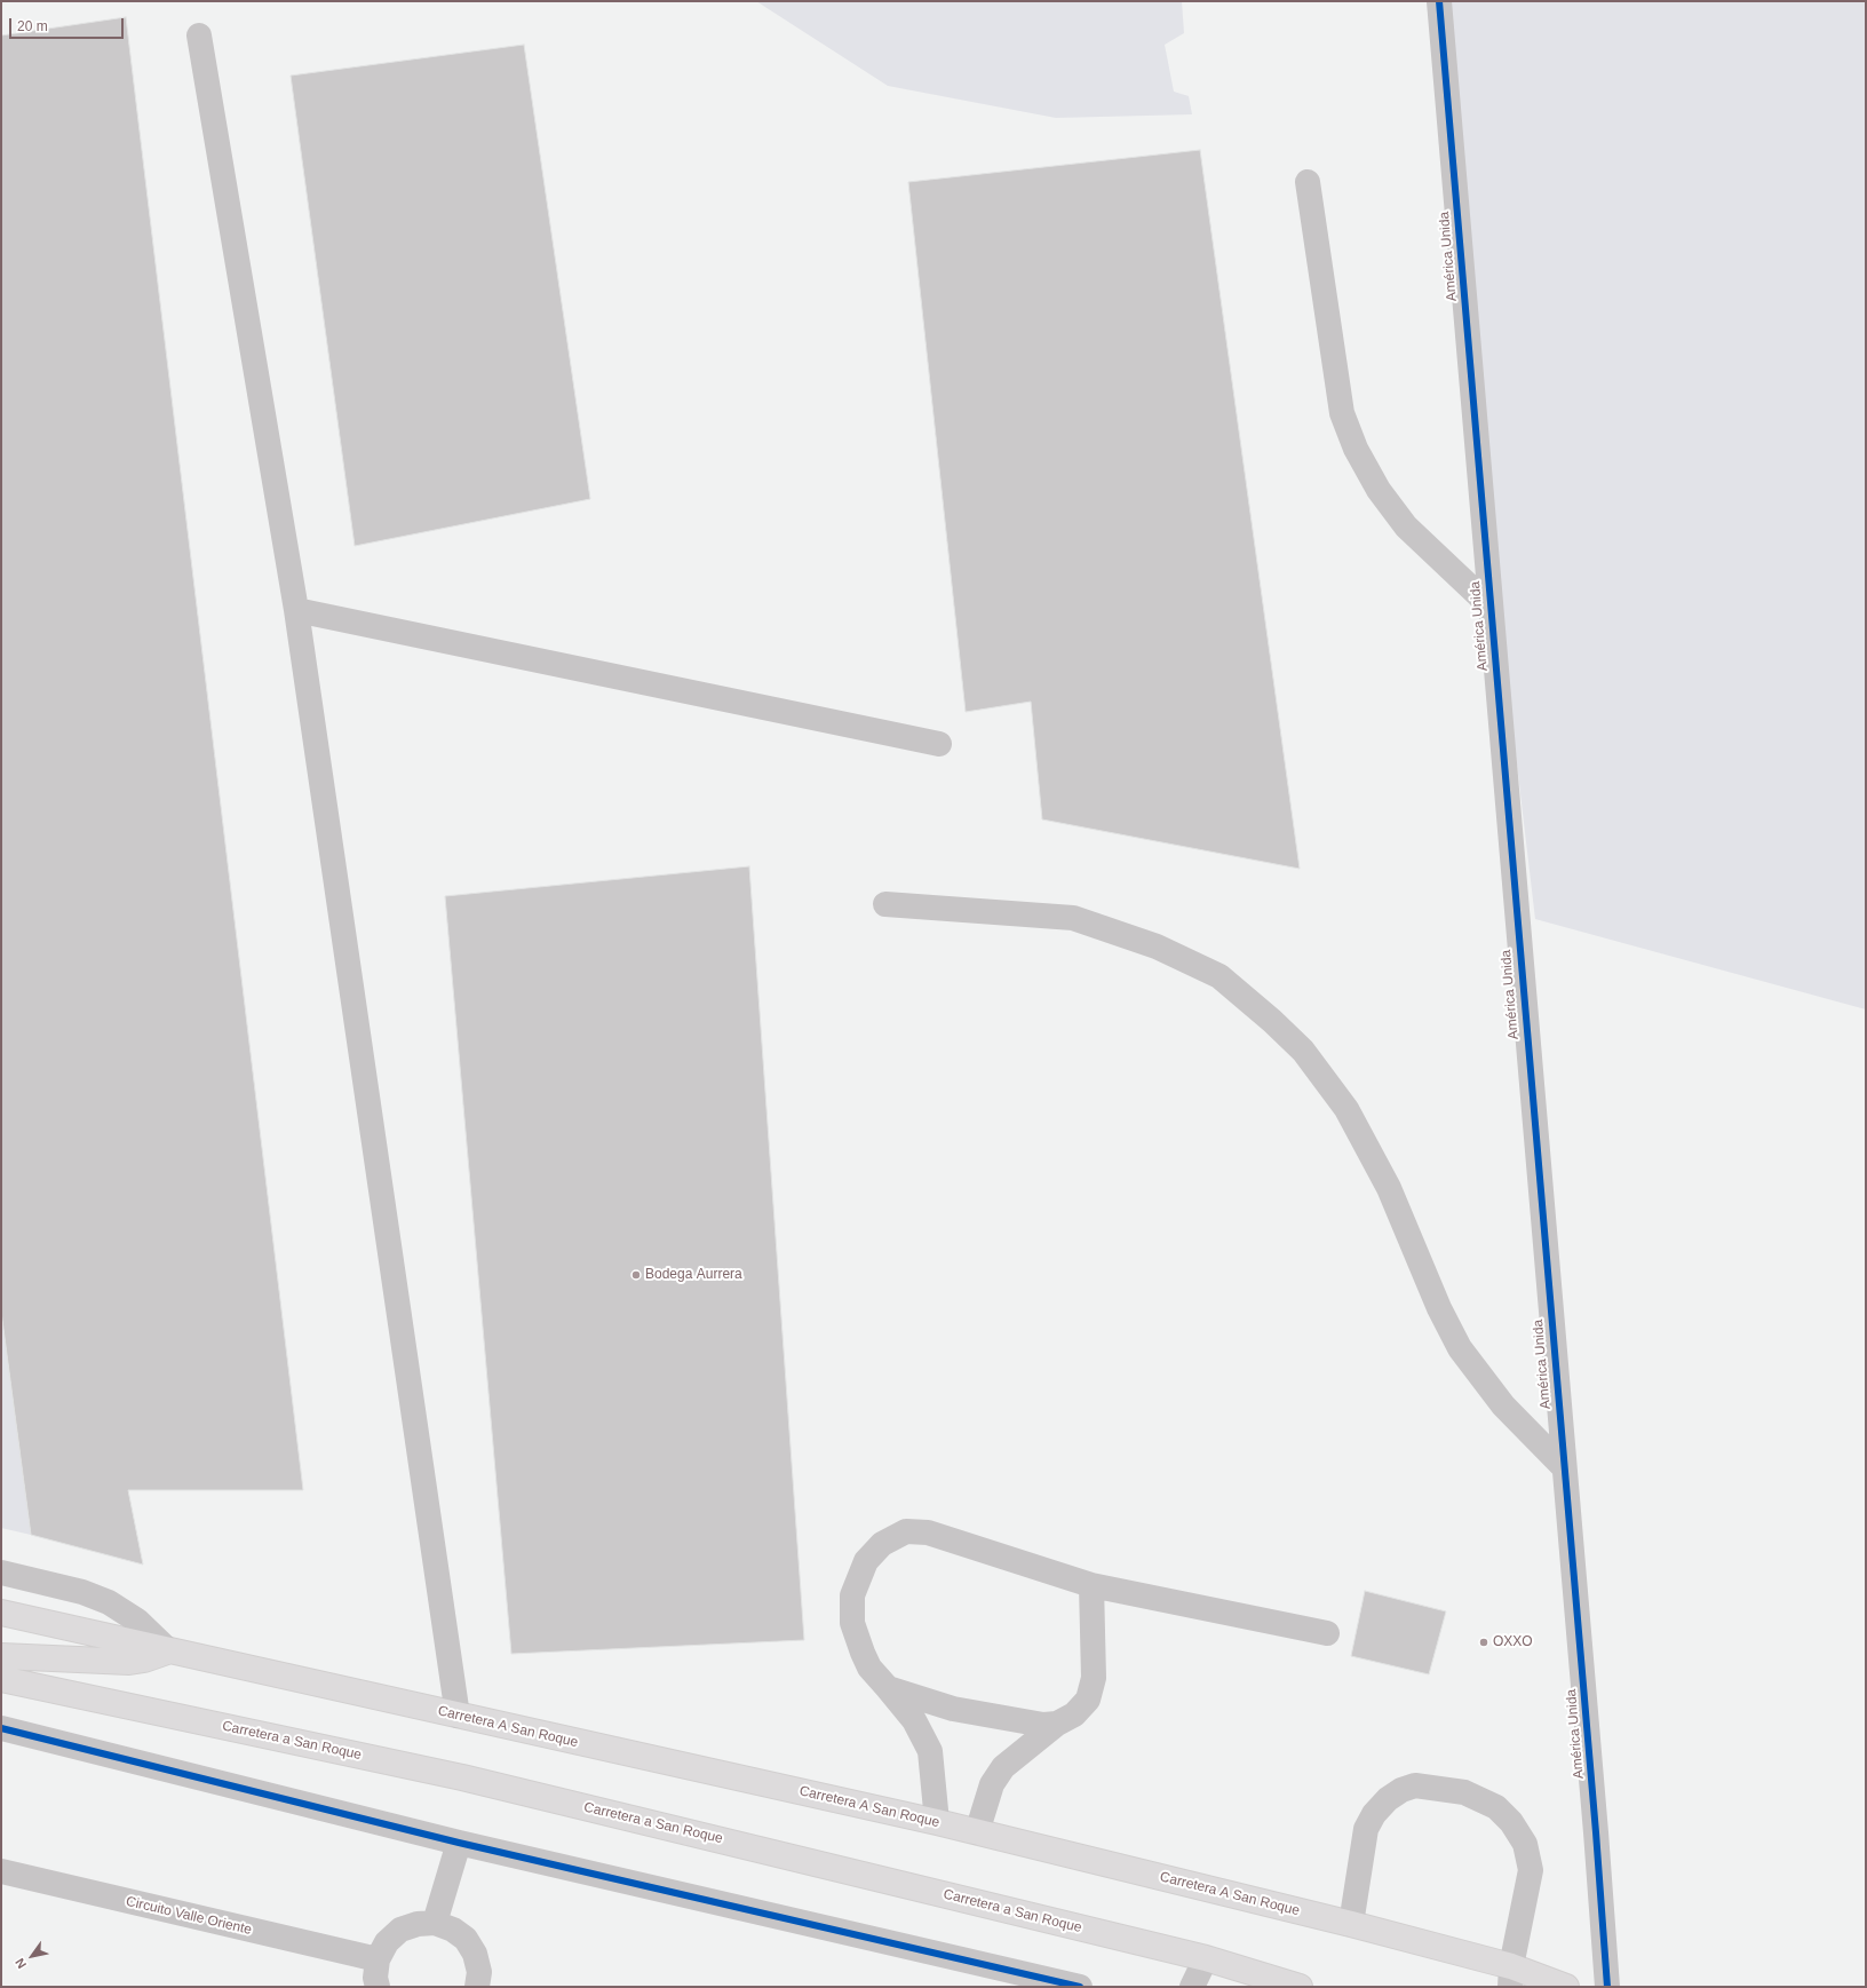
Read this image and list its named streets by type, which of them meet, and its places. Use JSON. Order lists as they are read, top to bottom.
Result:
{
  "streets": {
    "main road": ["Carretera A San Roque", "Carretera a San Roque"],
    "street": ["América Unida", "Circuito Valle Oriente"]
  },
  "places": ["Bodega Aurrera", "OXXO"],
  "scale_bar": "20 m",
  "north": "bottom left"
}
